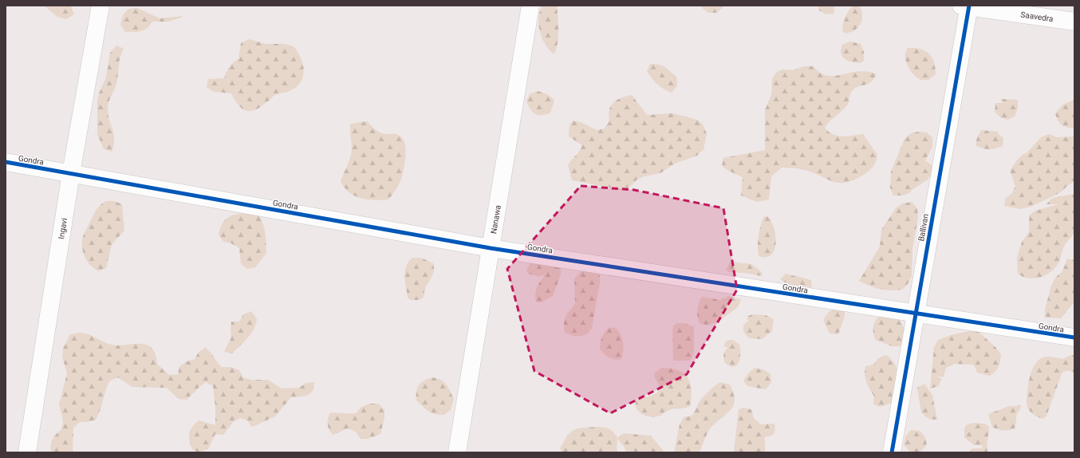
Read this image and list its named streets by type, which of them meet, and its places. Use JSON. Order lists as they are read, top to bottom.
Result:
{
  "streets": {
    "street": [
      "Saavedra",
      "Gondra",
      "Nanawa",
      "Ballivan",
      "Ingavi"
    ]
  },
  "crossings": [
    ["Saavedra", "Ballivan"],
    ["Gondra", "Nanawa"],
    ["Gondra", "Ballivan"],
    ["Gondra", "Ingavi"]
  ]
}
